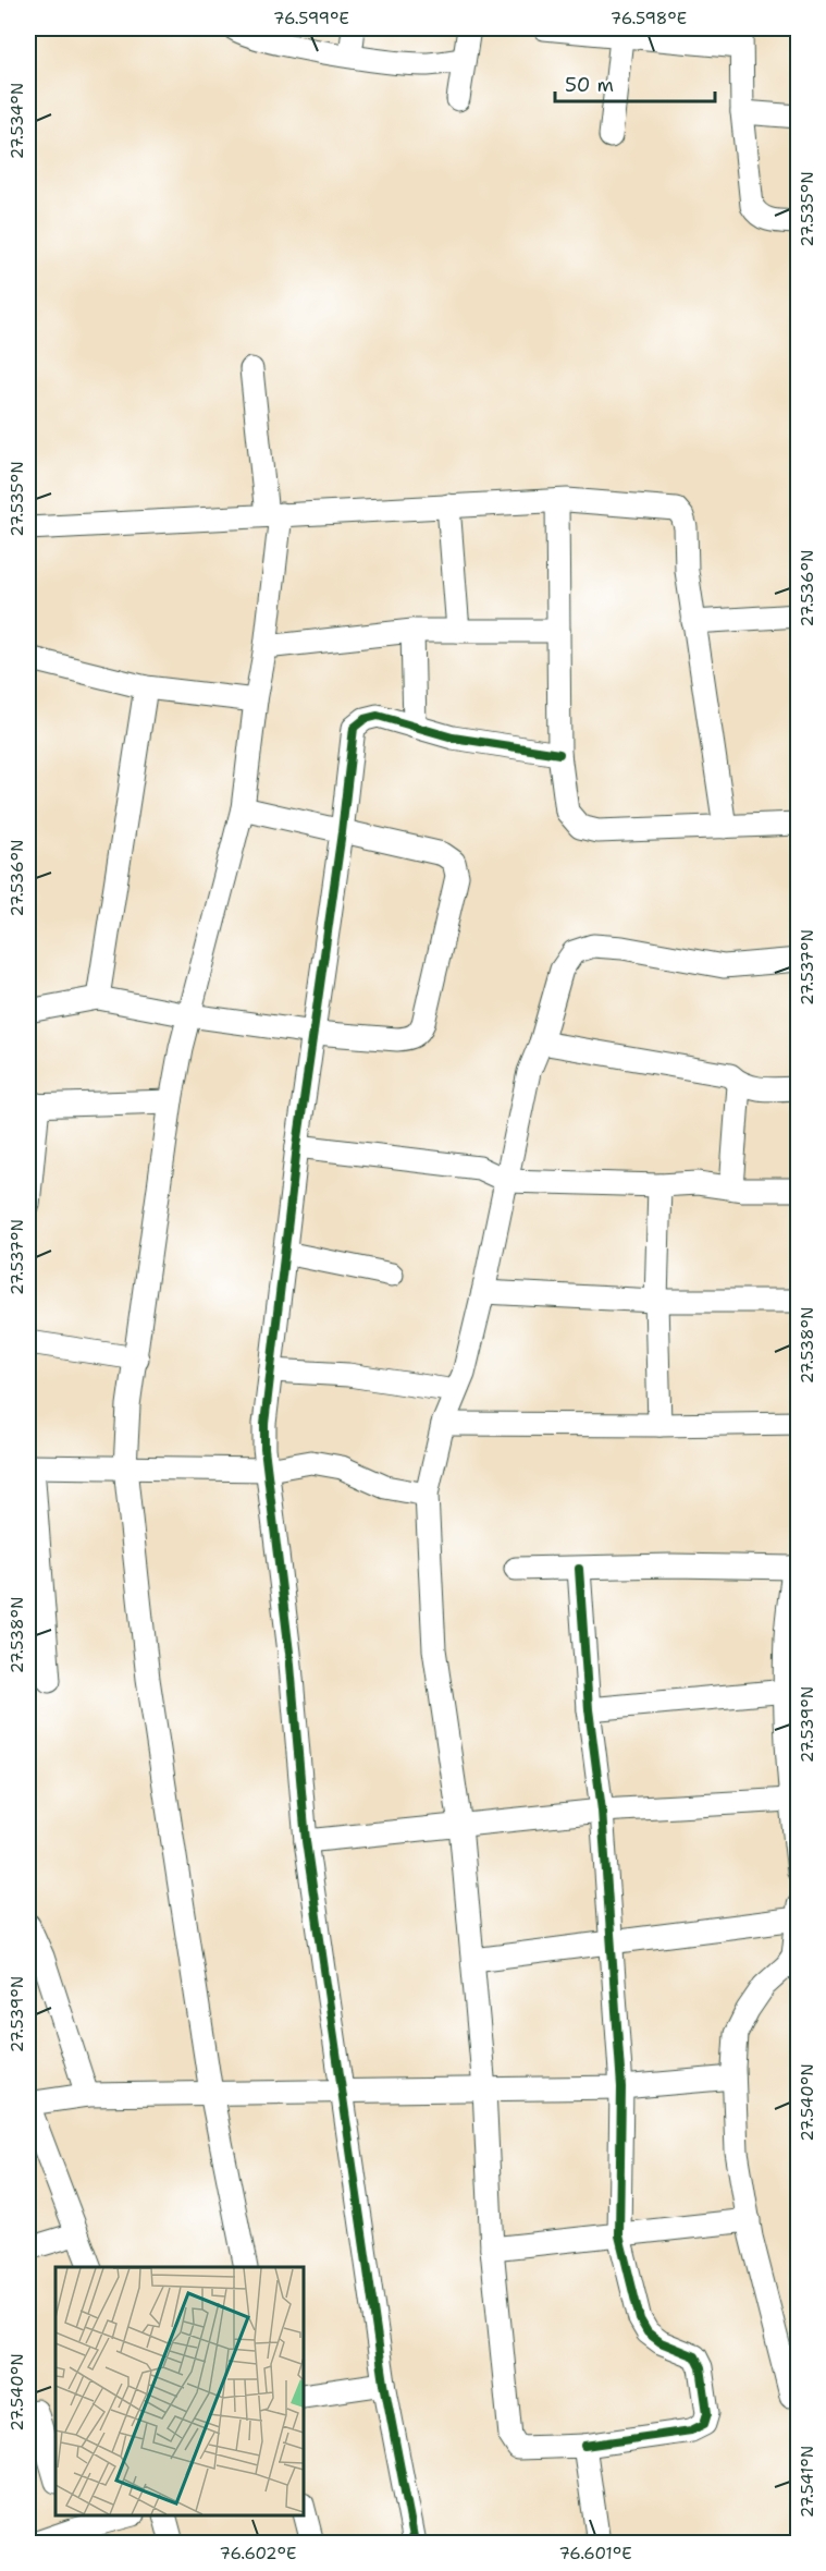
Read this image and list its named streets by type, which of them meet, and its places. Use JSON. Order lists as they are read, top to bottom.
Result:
{
  "scale_bar": "50 m",
  "coordinates": [
    "76.599°E",
    "76.598°E",
    "27.534°N",
    "27.535°N",
    "27.536°N",
    "27.537°N",
    "27.538°N",
    "27.539°N",
    "27.540°N",
    "27.541°N",
    "76.602°E",
    "76.601°E"
  ]
}
